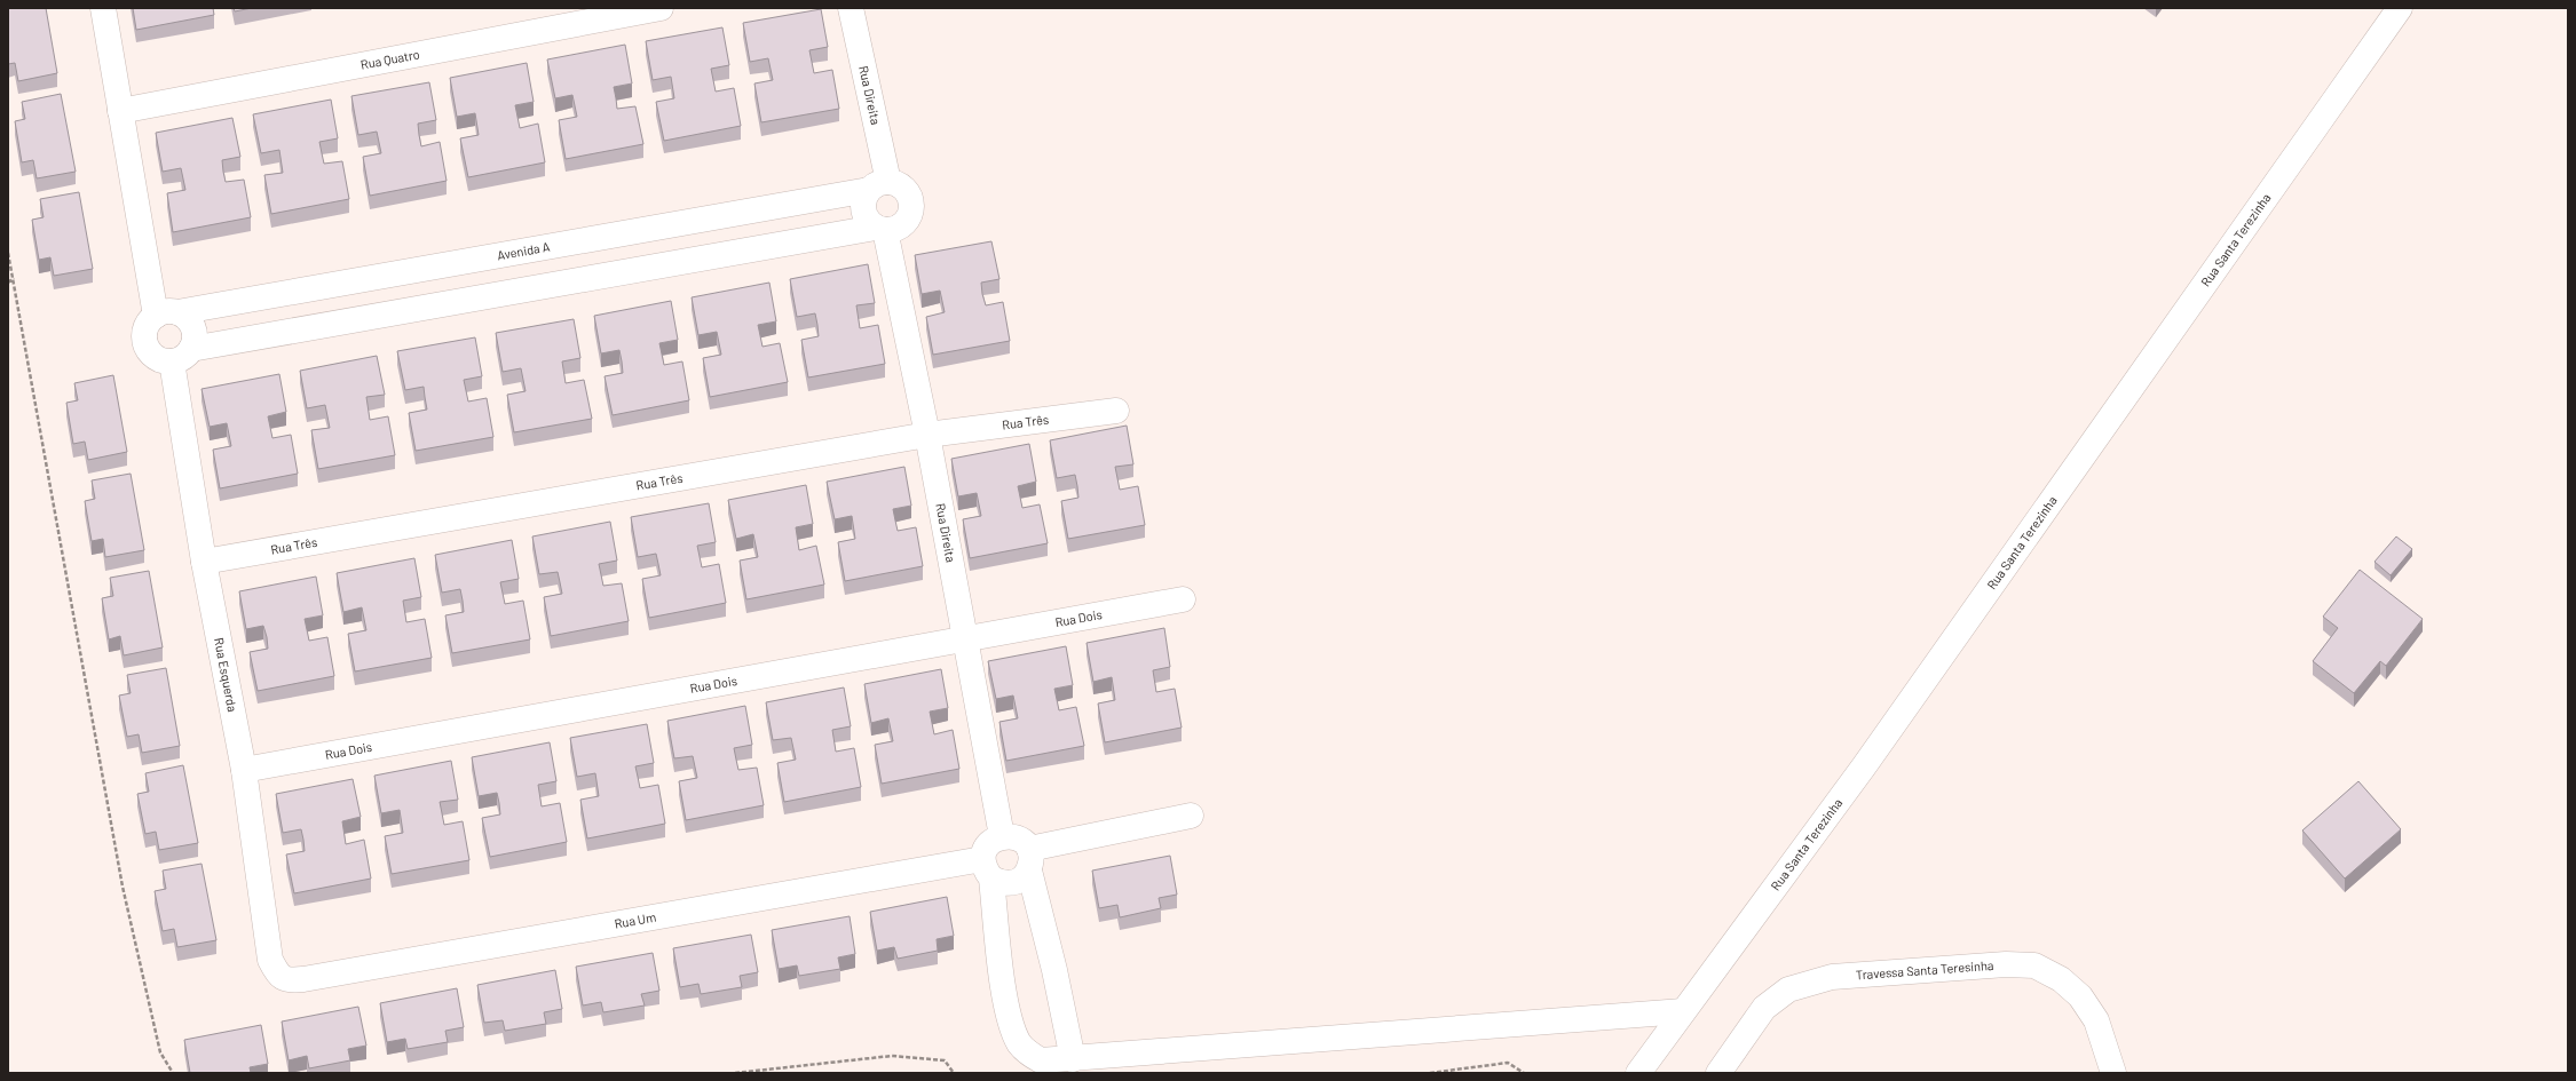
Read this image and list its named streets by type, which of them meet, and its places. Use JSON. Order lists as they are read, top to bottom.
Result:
{
  "streets": {
    "street": [
      "Rua Quatro",
      "Rua Direita",
      "Rua Santa Terezinha",
      "Avenida A",
      "Rua Três",
      "Rua Dois",
      "Rua Esquerda",
      "Rua Um",
      "Travessa Santa Teresinha"
    ]
  },
  "crossings": [
    ["Rua Direita", "Avenida A"],
    ["Rua Direita", "Rua Três"],
    ["Rua Direita", "Rua Dois"],
    ["Rua Direita", "Rua Um"],
    ["Avenida A", "Rua Esquerda"],
    ["Rua Três", "Rua Esquerda"],
    ["Rua Dois", "Rua Esquerda"],
    ["Rua Esquerda", "Rua Um"]
  ]
}
